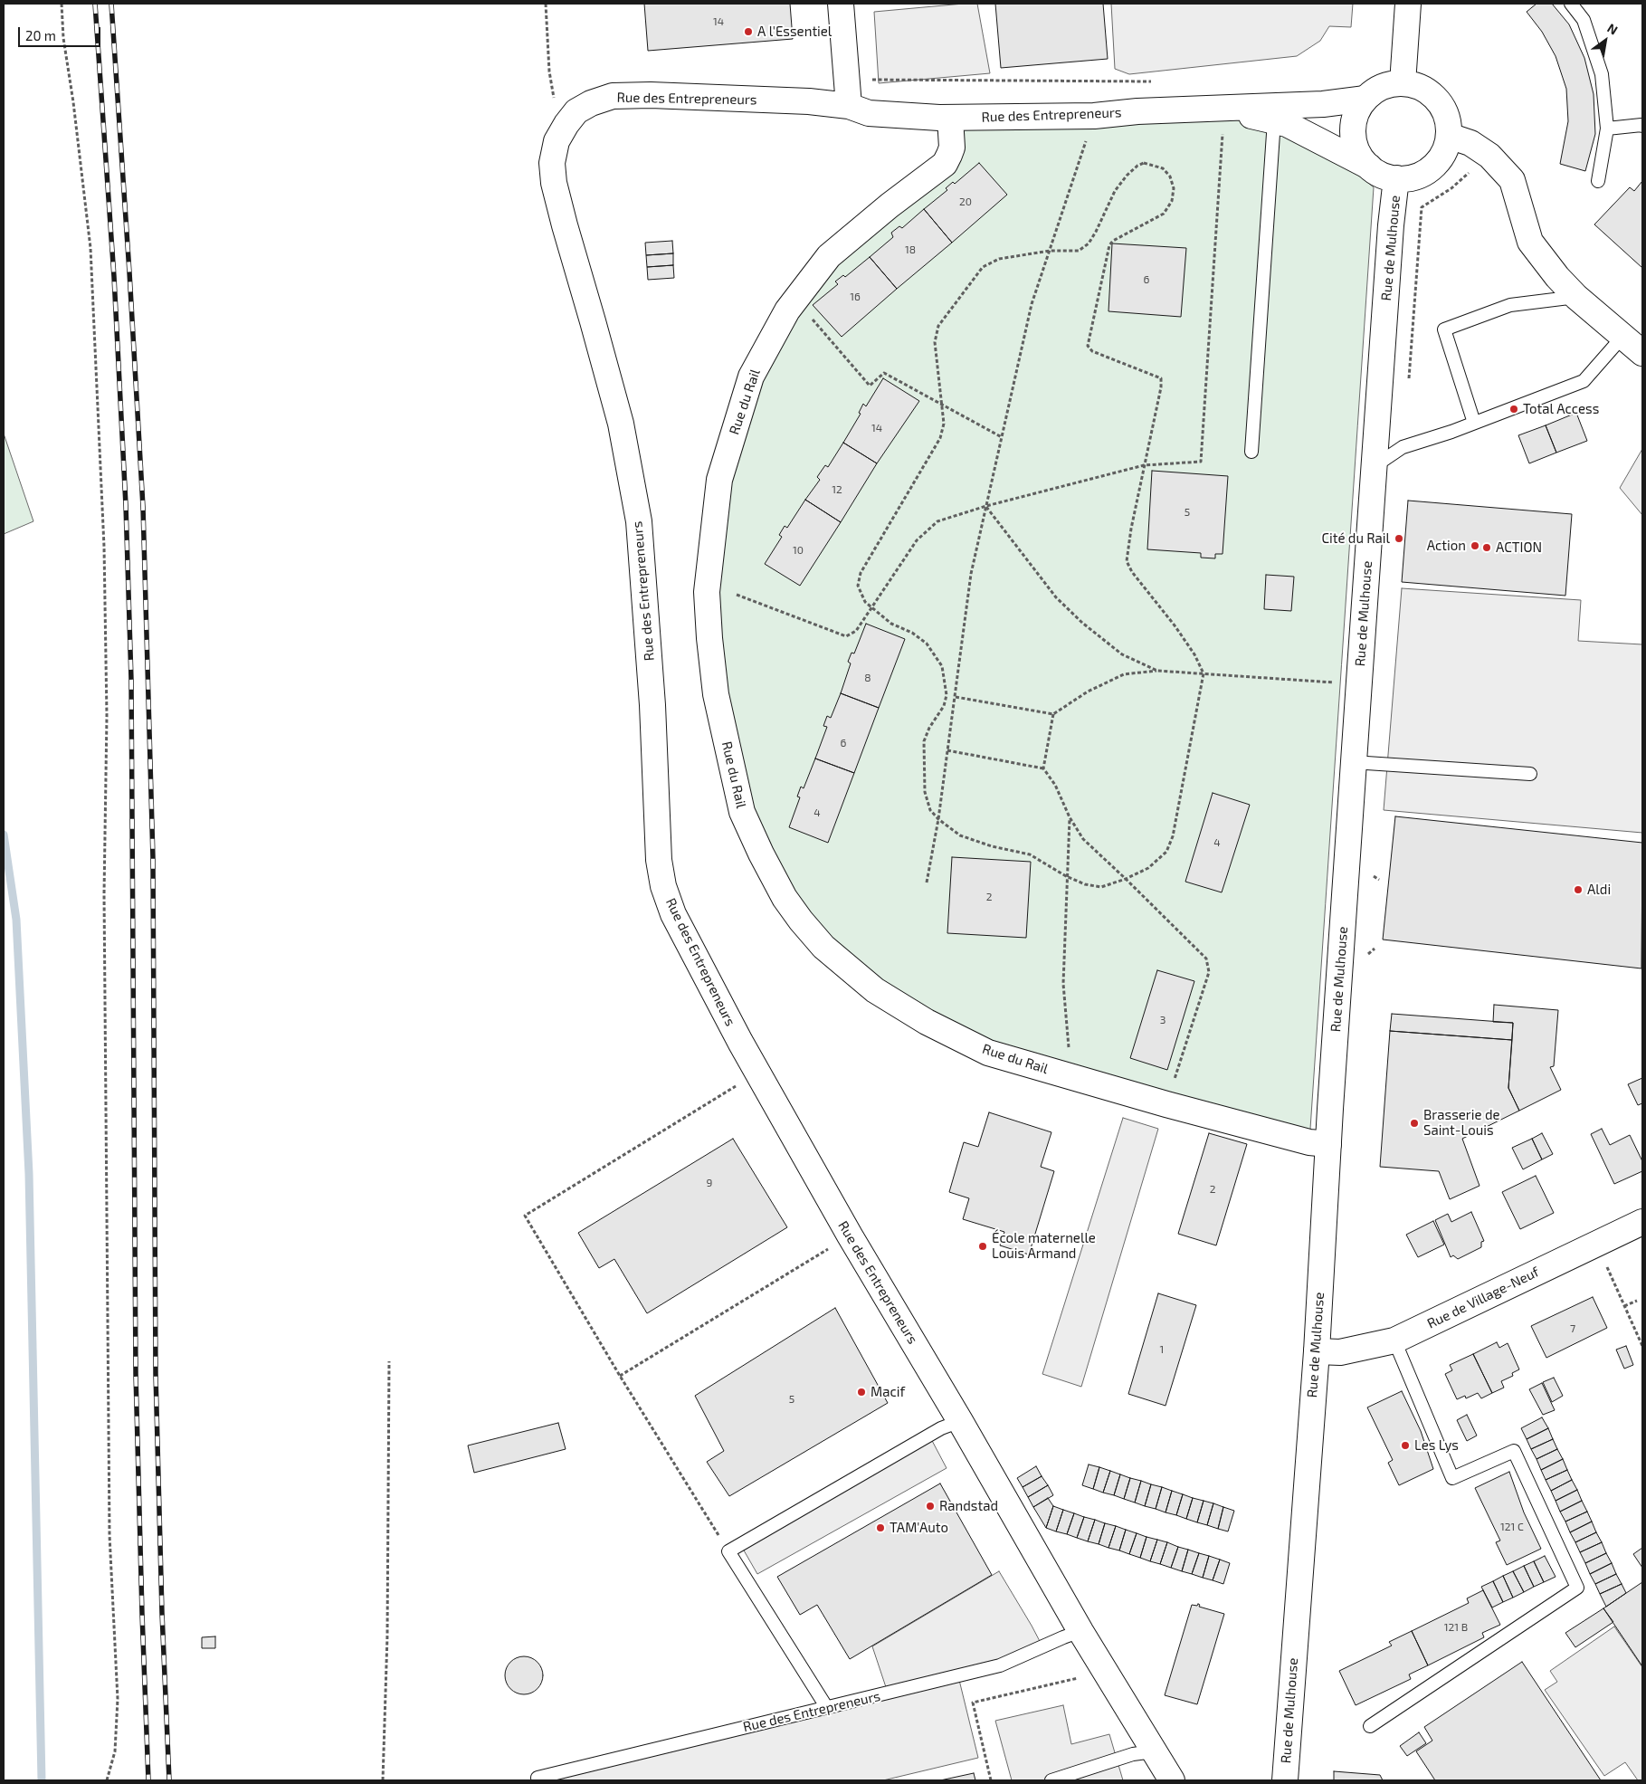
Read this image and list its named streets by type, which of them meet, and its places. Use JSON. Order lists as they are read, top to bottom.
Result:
{
  "streets": {
    "street": [
      "Rue des Entrepreneurs",
      "Rue de Mulhouse",
      "Rue du Rail",
      "Rue de Village-Neuf"
    ]
  },
  "crossings": [
    ["Rue des Entrepreneurs", "Rue de Mulhouse"],
    ["Rue des Entrepreneurs", "Rue du Rail"],
    ["Rue de Mulhouse", "Rue du Rail"],
    ["Rue de Mulhouse", "Rue de Village-Neuf"]
  ],
  "places": [
    "A l'Essentiel",
    "Total Access",
    "Cité du Rail",
    "Action",
    "ACTION",
    "Aldi",
    "Brasserie de Saint-Louis",
    "École maternelle Louis Armand",
    "Macif",
    "Les Lys",
    "Randstad",
    "TAM'Auto"
  ],
  "house_numbers": [
    "14",
    "20",
    "18",
    "6",
    "16",
    "14",
    "12",
    "5",
    "10",
    "8",
    "6",
    "4",
    "4",
    "2",
    "3",
    "9",
    "2",
    "7",
    "1",
    "5",
    "121 C",
    "121 B"
  ],
  "scale_bar": "20 m",
  "north": "top right"
}
